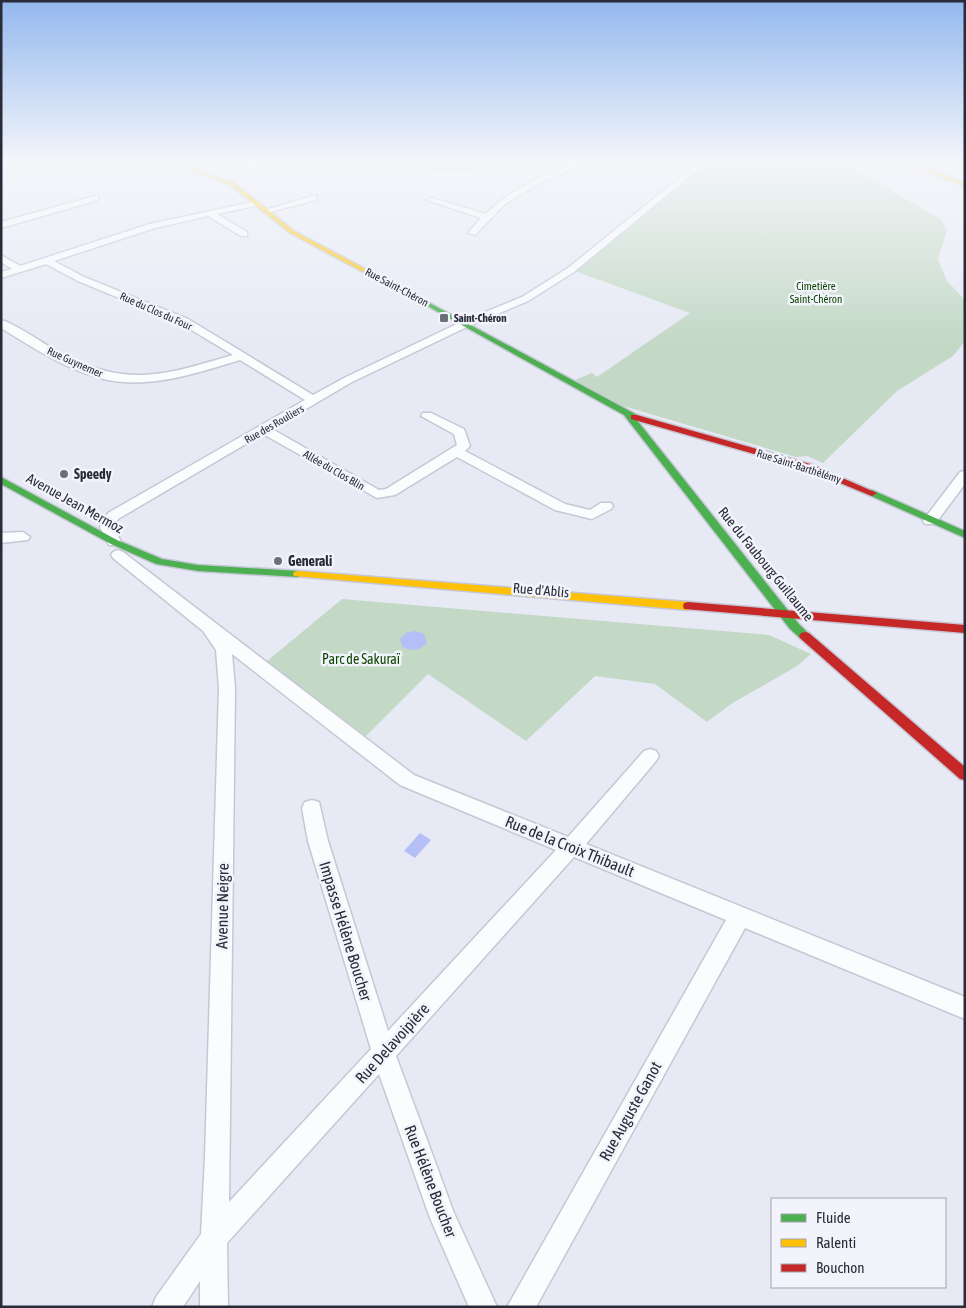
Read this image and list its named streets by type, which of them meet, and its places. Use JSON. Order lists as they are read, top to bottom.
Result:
{
  "streets": {
    "street": [
      "Rue Saint-Chéron",
      "Rue du Clos du Four",
      "Rue Guynemer",
      "Rue des Rouliers",
      "Rue Saint-Barthélémy",
      "Allée du Clos Blin",
      "Avenue Jean Mermoz",
      "Rue du Faubourg Guillaume",
      "Rue d'Ablis",
      "Rue de la Croix Thibault",
      "Avenue Neigre",
      "Impasse Hélène Boucher",
      "Rue Delavoipière",
      "Rue Auguste Ganot",
      "Rue Hélène Boucher"
    ]
  },
  "crossings": [
    ["Rue Saint-Chéron", "Rue des Rouliers"],
    ["Rue Saint-Chéron", "Rue Saint-Barthélémy"],
    ["Rue Saint-Chéron", "Rue du Faubourg Guillaume"],
    ["Rue du Clos du Four", "Rue Guynemer"],
    ["Rue du Clos du Four", "Rue des Rouliers"],
    ["Rue des Rouliers", "Allée du Clos Blin"],
    ["Rue des Rouliers", "Avenue Jean Mermoz"],
    ["Rue des Rouliers", "Avenue Neigre"],
    ["Rue Saint-Barthélémy", "Rue du Faubourg Guillaume"],
    ["Avenue Jean Mermoz", "Rue d'Ablis"],
    ["Avenue Jean Mermoz", "Avenue Neigre"],
    ["Rue du Faubourg Guillaume", "Rue d'Ablis"],
    ["Rue d'Ablis", "Avenue Neigre"],
    ["Rue de la Croix Thibault", "Avenue Neigre"],
    ["Rue de la Croix Thibault", "Rue Delavoipière"],
    ["Rue de la Croix Thibault", "Rue Auguste Ganot"],
    ["Avenue Neigre", "Rue Delavoipière"],
    ["Impasse Hélène Boucher", "Rue Delavoipière"],
    ["Impasse Hélène Boucher", "Rue Hélène Boucher"],
    ["Rue Delavoipière", "Rue Hélène Boucher"]
  ],
  "parks": ["Cimetière Saint-Chéron", "Parc de Sakuraï"],
  "places": {
    "transit": ["Saint-Chéron"],
    "other": ["Speedy", "Generali"]
  },
  "legend": ["Fluide", "Ralenti", "Bouchon"]
}
